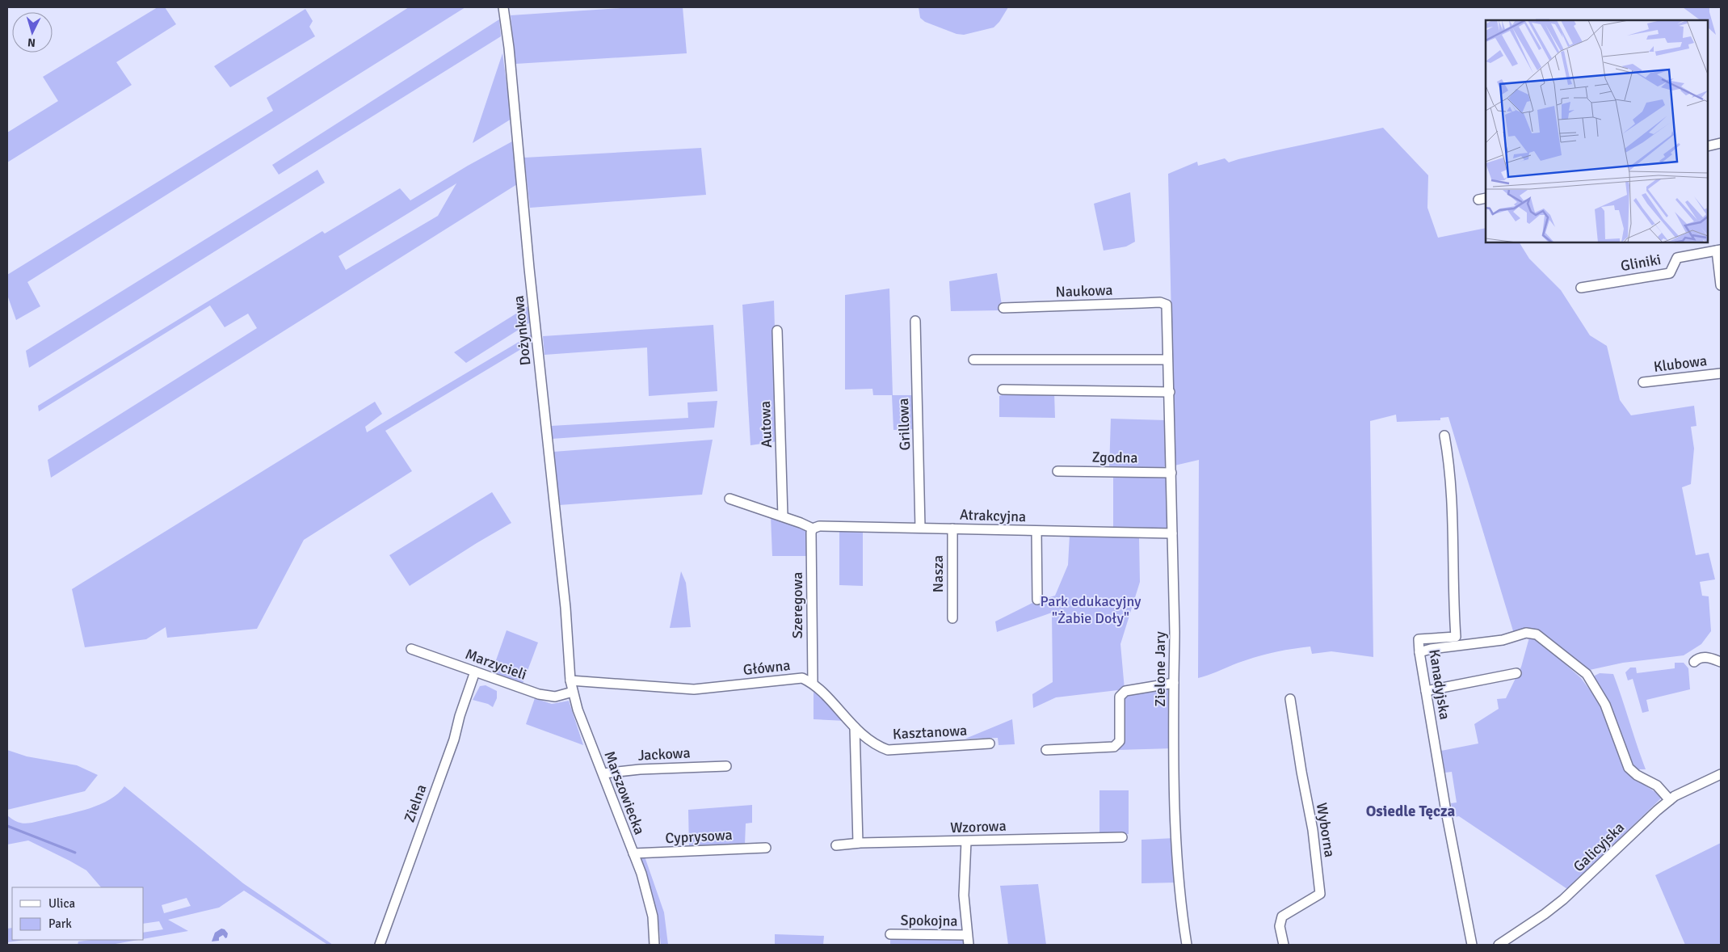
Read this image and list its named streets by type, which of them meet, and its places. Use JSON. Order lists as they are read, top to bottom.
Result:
{
  "streets": {
    "street": [
      "Gliniki",
      "Naukowa",
      "Dożynkowa",
      "Klubowa",
      "Autowa",
      "Grillowa",
      "Zgodna",
      "Atrakcyjna",
      "Nasza",
      "Szeregowa",
      "Marzycieli",
      "Główna",
      "Zielone Jary",
      "Kanadyjska",
      "Kasztanowa",
      "Jackowa",
      "Marszowiecka",
      "Zielna",
      "Wzorowa",
      "Wyborna",
      "Cyprysowa",
      "Galicyjska",
      "Spokojna"
    ]
  },
  "crossings": [
    ["Naukowa", "Zielone Jary"],
    ["Dożynkowa", "Marszowiecka"],
    ["Grillowa", "Atrakcyjna"],
    ["Zgodna", "Zielone Jary"],
    ["Atrakcyjna", "Nasza"],
    ["Atrakcyjna", "Szeregowa"],
    ["Atrakcyjna", "Zielone Jary"],
    ["Szeregowa", "Główna"],
    ["Marzycieli", "Marszowiecka"],
    ["Marzycieli", "Zielna"],
    ["Główna", "Marszowiecka"],
    ["Jackowa", "Marszowiecka"],
    ["Marszowiecka", "Cyprysowa"]
  ],
  "districts": ["Osiedle Tęcza"],
  "parks": ["Park edukacyjny \"Żabie Doły\""],
  "legend": ["Ulica", "Park"],
  "north": "bottom"
}
